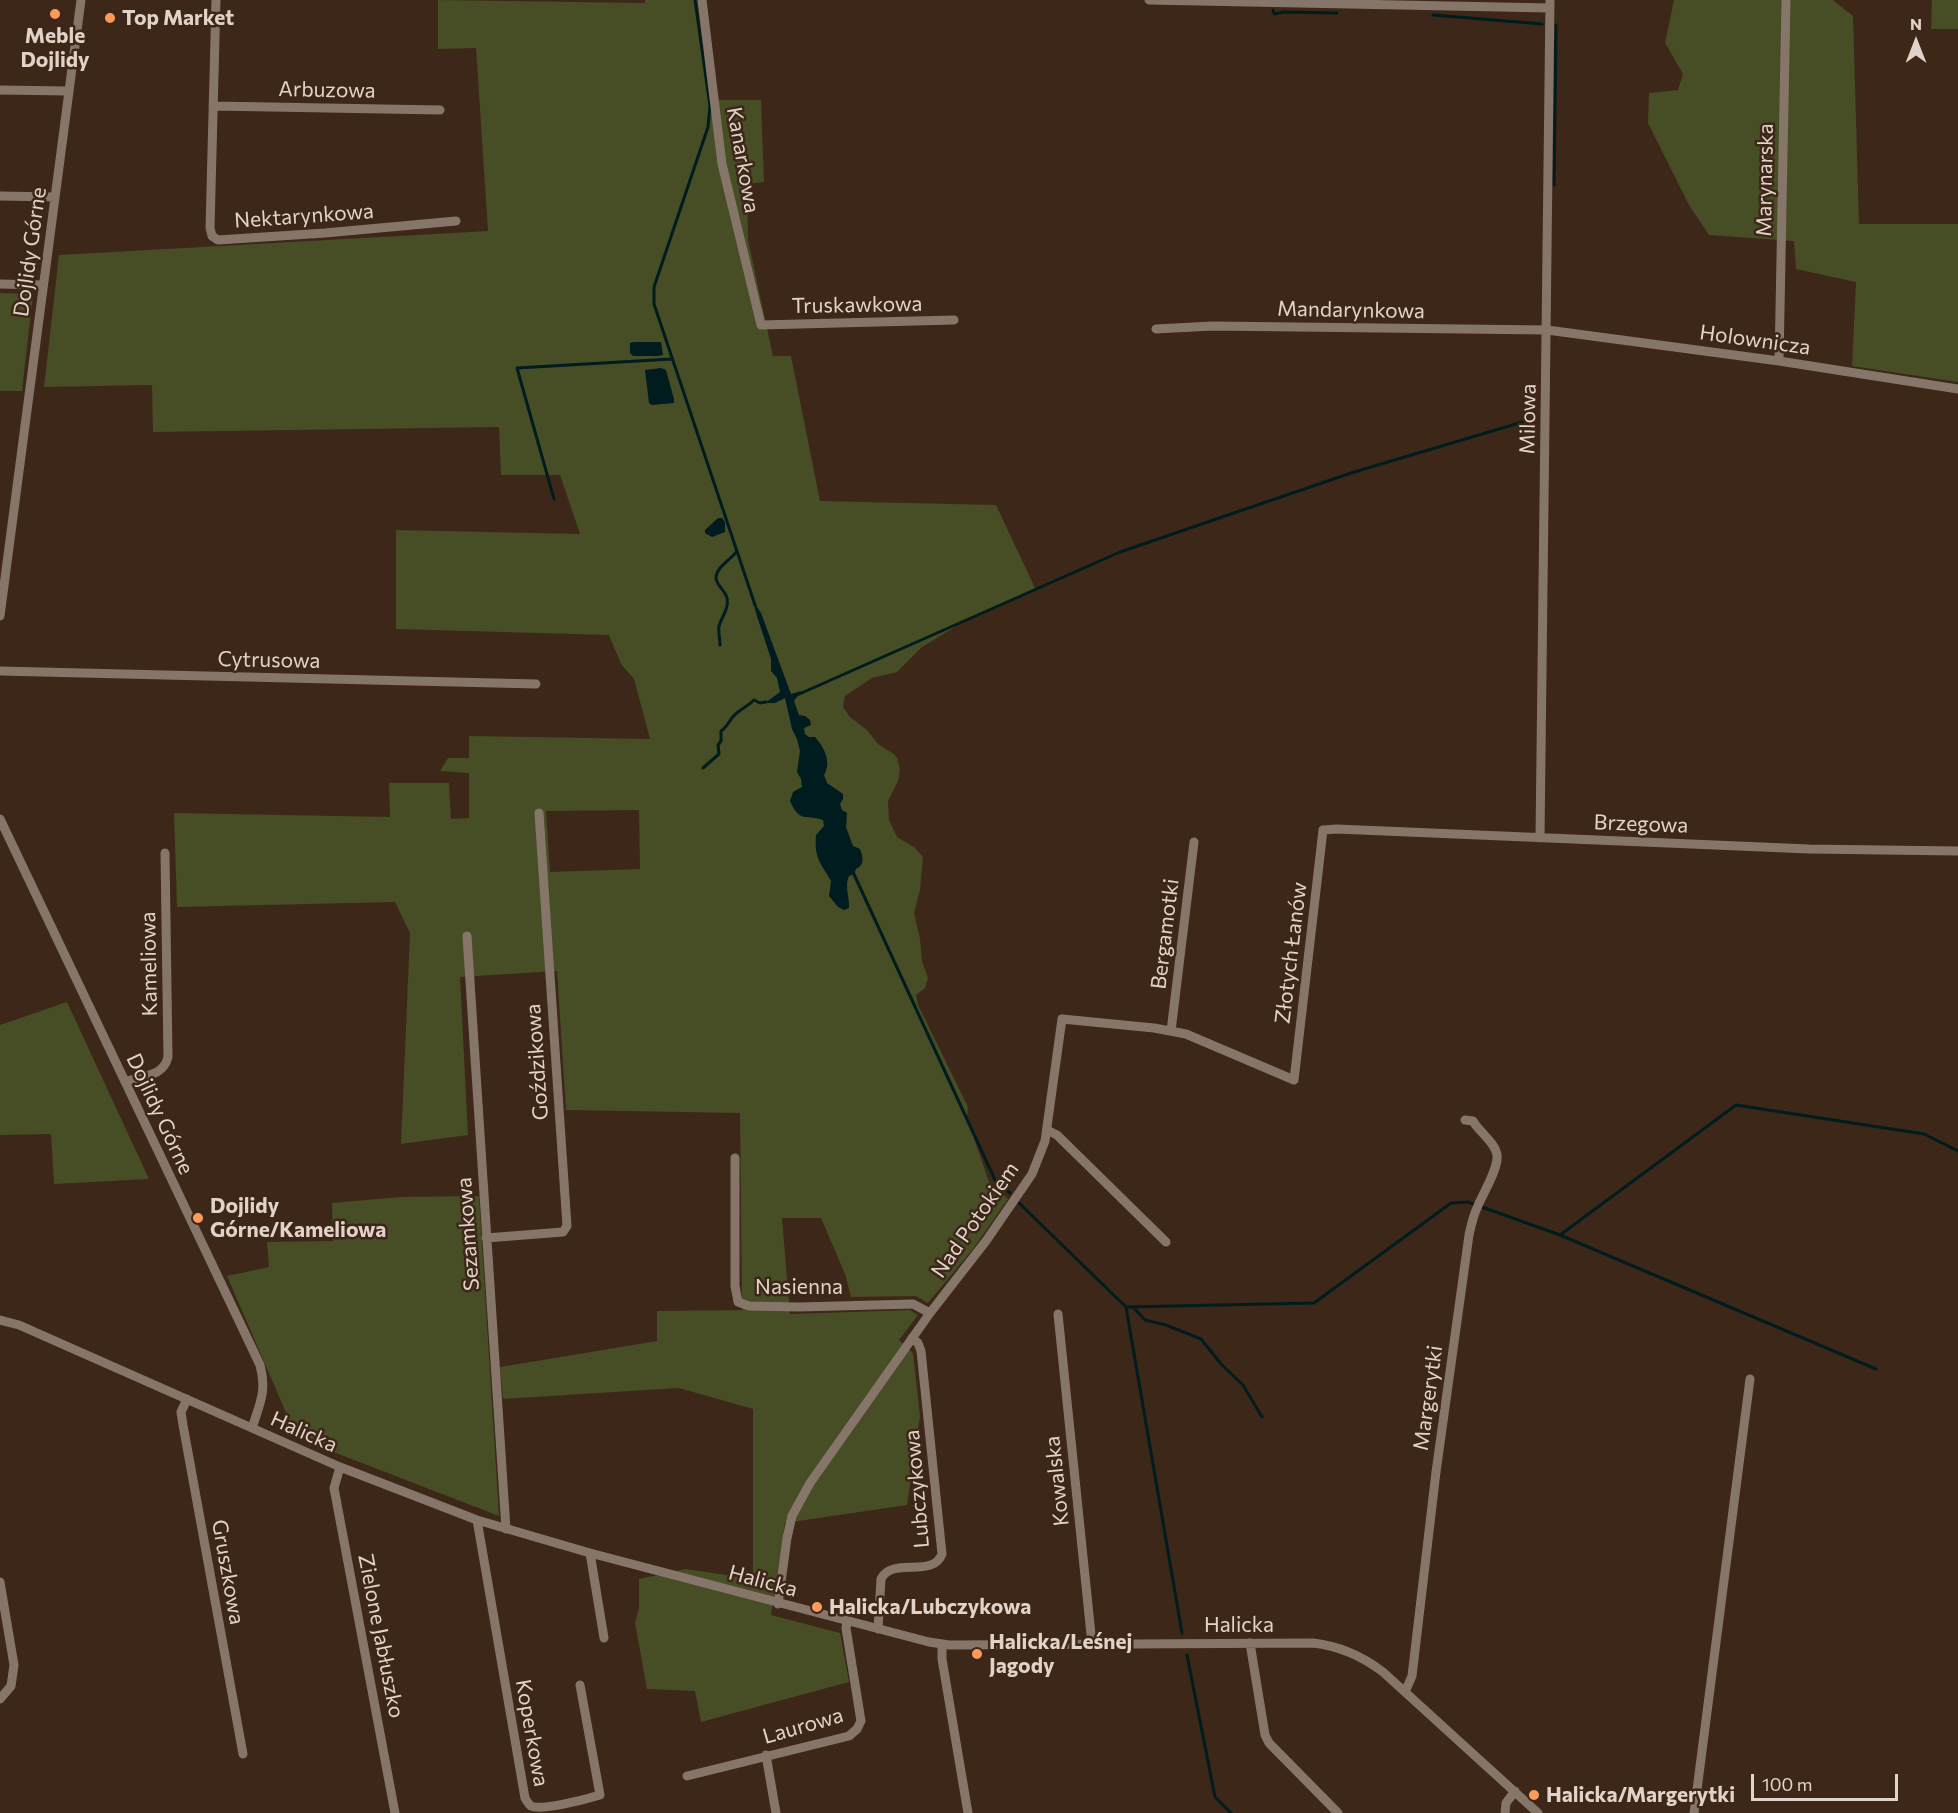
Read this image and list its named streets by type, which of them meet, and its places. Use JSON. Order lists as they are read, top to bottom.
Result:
{
  "streets": {
    "street": [
      "Arbuzowa",
      "Kanarkowa",
      "Marynarska",
      "Nektarynkowa",
      "Dojlidy Górne",
      "Truskawkowa",
      "Mandarynkowa",
      "Holownicza",
      "Milowa",
      "Cytrusowa",
      "Brzegowa",
      "Bergamotki",
      "Złotych Łanów",
      "Kameliowa",
      "Goździkowa",
      "Nad Potokiem",
      "Sezamkowa",
      "Nasienna",
      "Margerytki",
      "Halicka",
      "Kowalska",
      "Lubczykowa",
      "Gruszkowa",
      "Zielone Jabłuszko",
      "Laurowa",
      "Koperkowa"
    ]
  },
  "crossings": [
    ["Arbuzowa", "Nektarynkowa"],
    ["Kanarkowa", "Truskawkowa"],
    ["Marynarska", "Holownicza"],
    ["Dojlidy Górne", "Kameliowa"],
    ["Dojlidy Górne", "Halicka"],
    ["Mandarynkowa", "Holownicza"],
    ["Mandarynkowa", "Milowa"],
    ["Holownicza", "Milowa"],
    ["Milowa", "Brzegowa"],
    ["Brzegowa", "Złotych Łanów"],
    ["Bergamotki", "Nad Potokiem"],
    ["Złotych Łanów", "Nad Potokiem"],
    ["Goździkowa", "Sezamkowa"],
    ["Nad Potokiem", "Nasienna"],
    ["Nad Potokiem", "Halicka"],
    ["Nad Potokiem", "Lubczykowa"],
    ["Sezamkowa", "Halicka"],
    ["Margerytki", "Halicka"],
    ["Halicka", "Kowalska"],
    ["Halicka", "Lubczykowa"],
    ["Halicka", "Gruszkowa"],
    ["Halicka", "Zielone Jabłuszko"],
    ["Halicka", "Laurowa"],
    ["Halicka", "Koperkowa"]
  ],
  "places": [
    "Meble Dojlidy",
    "Top Market",
    "Dojlidy Górne/Kameliowa",
    "Halicka/Lubczykowa",
    "Halicka/Leśnej Jagody",
    "Halicka/Margerytki"
  ],
  "scale_bar": "100 m",
  "north": "top"
}
